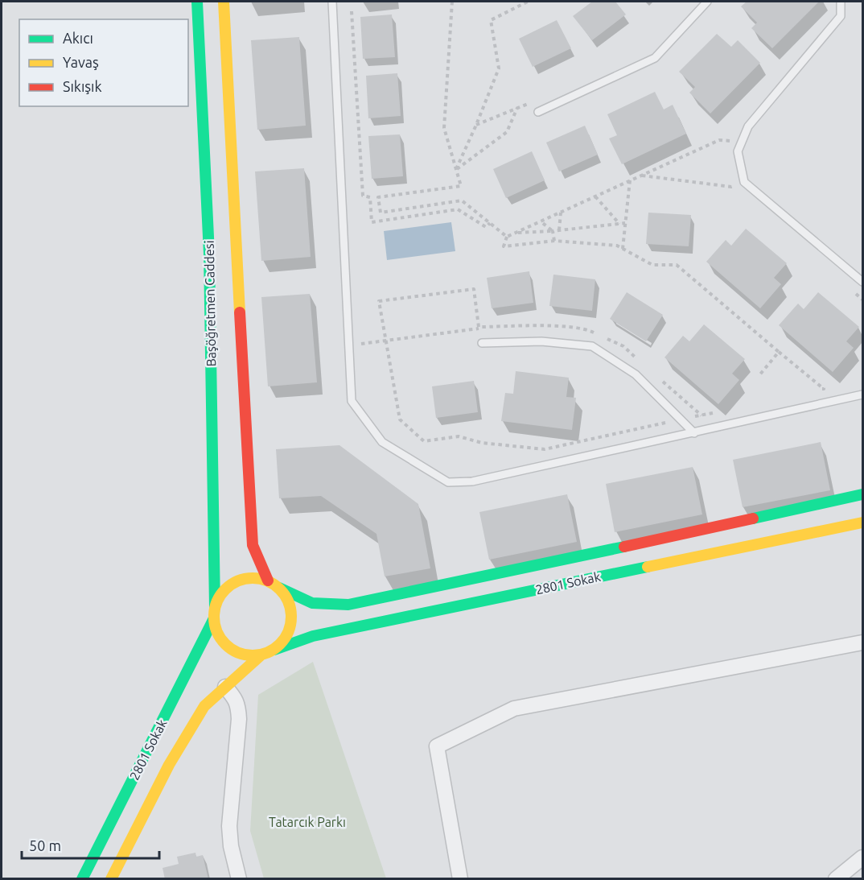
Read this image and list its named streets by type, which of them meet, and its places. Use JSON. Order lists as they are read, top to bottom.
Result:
{
  "streets": {
    "street": ["Başöğretmen Caddesi", "2801 Sokak"]
  },
  "crossings": [
    ["Başöğretmen Caddesi", "2801 Sokak"]
  ],
  "parks": ["Tatarcık Parkı"],
  "legend": ["Akıcı", "Yavaş", "Sıkışık"],
  "scale_bar": "50 m"
}
